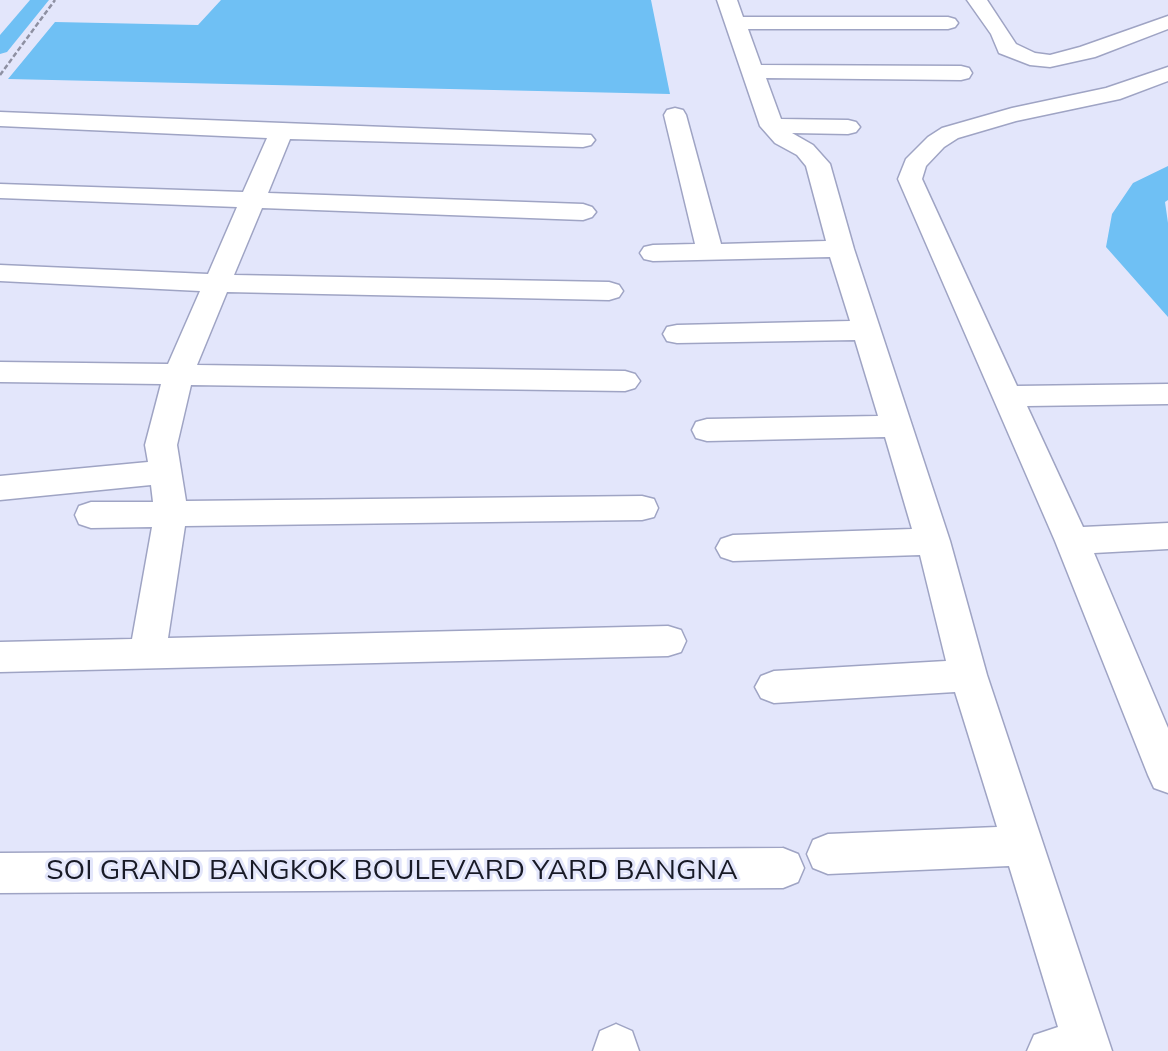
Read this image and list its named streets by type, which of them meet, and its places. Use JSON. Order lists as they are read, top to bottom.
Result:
{
  "streets": {
    "street": ["SOI GRAND BANGKOK BOULEVARD YARD BANGNA"]
  }
}
